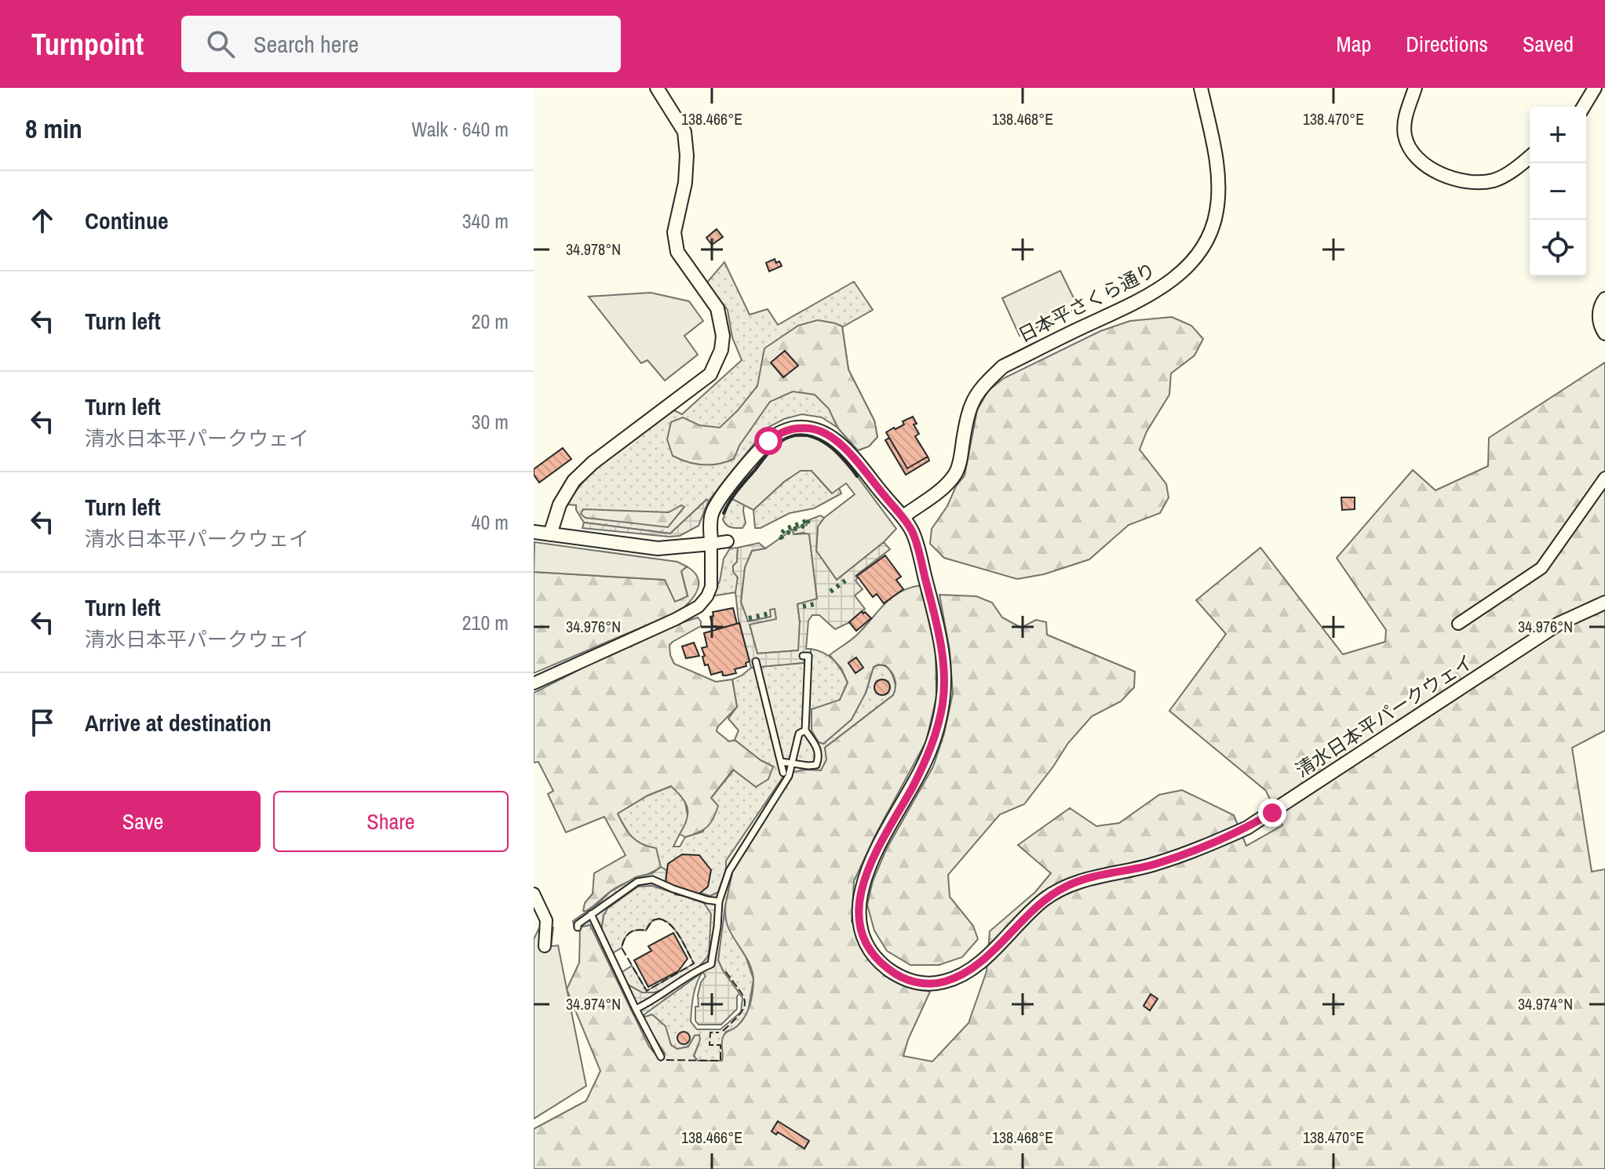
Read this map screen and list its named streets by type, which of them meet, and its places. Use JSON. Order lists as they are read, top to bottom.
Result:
{
  "streets": {
    "street": ["日本平さくら通り", "清水日本平パークウェイ"]
  },
  "crossings": [
    ["日本平さくら通り", "清水日本平パークウェイ"]
  ],
  "page": {
    "header": "Turnpoint",
    "search": "Search here",
    "nav": ["Map", "Directions", "Saved"],
    "heading": ["8 min", "Walk · 640 m"],
    "map_buttons": ["+", "−"],
    "list": [
      ["Continue", "340 m"],
      ["Turn left", "20 m"],
      ["Turn left", "清水日本平パークウェイ", "30 m"],
      ["Turn left", "清水日本平パークウェイ", "40 m"],
      ["Turn left", "清水日本平パークウェイ", "210 m"],
      "Arrive at destination"
    ],
    "buttons": ["Save", "Share"]
  },
  "coordinates": [
    "138.466°E",
    "138.468°E",
    "138.470°E",
    "34.978°N",
    "34.976°N",
    "34.974°N"
  ]
}
